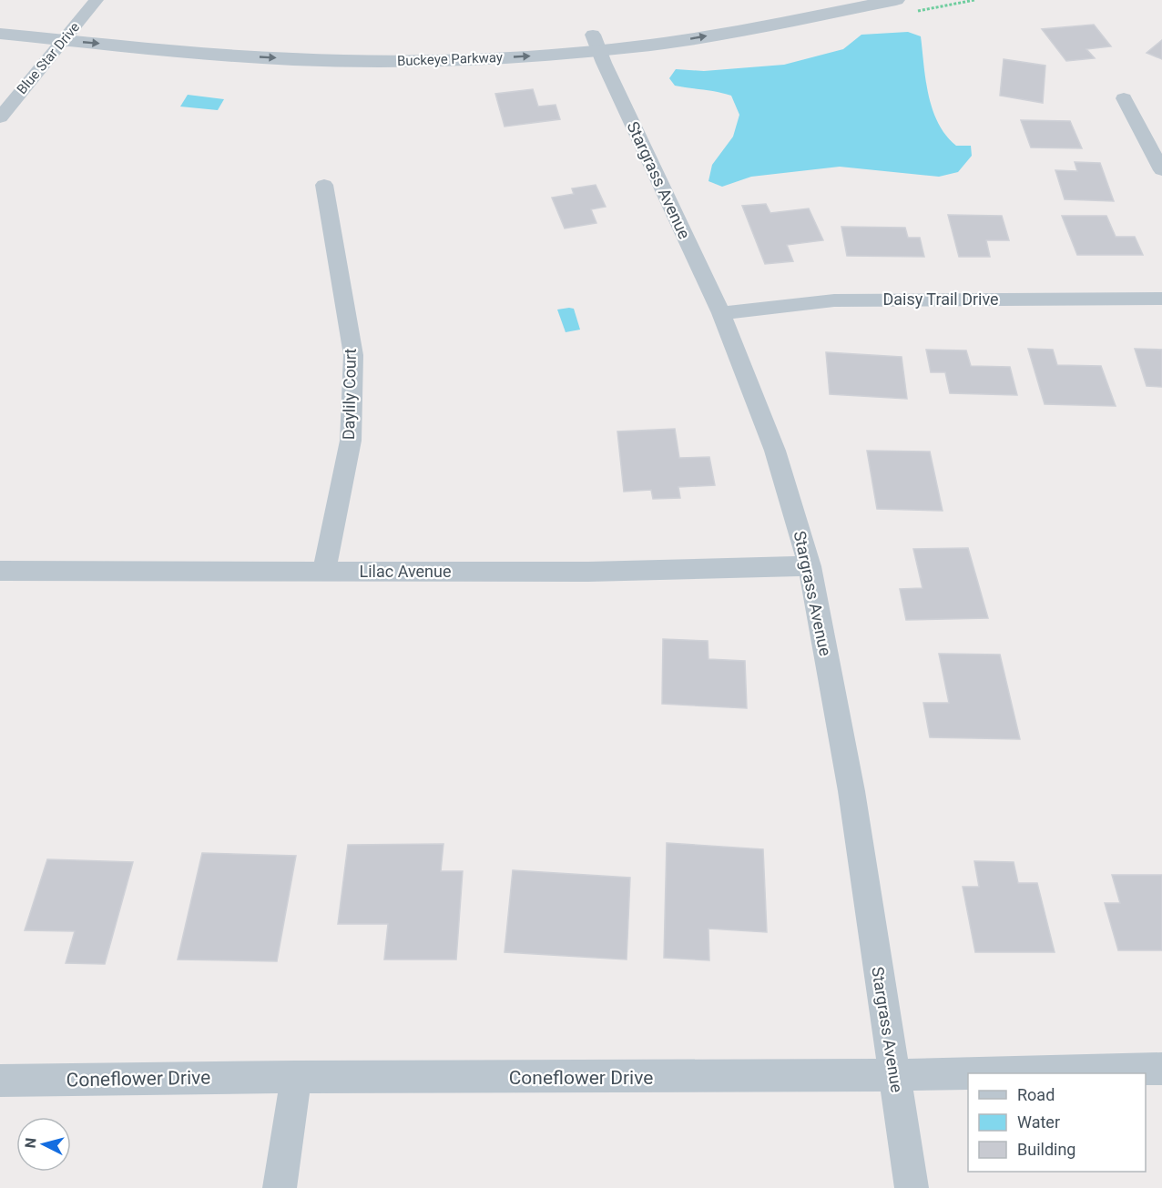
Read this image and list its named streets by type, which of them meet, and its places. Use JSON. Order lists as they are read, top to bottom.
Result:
{
  "streets": {
    "street": [
      "Blue Star Drive",
      "Buckeye Parkway",
      "Stargrass Avenue",
      "Daisy Trail Drive",
      "Daylily Court",
      "Lilac Avenue",
      "Coneflower Drive"
    ]
  },
  "crossings": [
    ["Blue Star Drive", "Buckeye Parkway"],
    ["Buckeye Parkway", "Stargrass Avenue"],
    ["Stargrass Avenue", "Daisy Trail Drive"],
    ["Stargrass Avenue", "Lilac Avenue"],
    ["Stargrass Avenue", "Coneflower Drive"],
    ["Daylily Court", "Lilac Avenue"]
  ],
  "legend": ["Road", "Water", "Building"],
  "north": "left"
}
